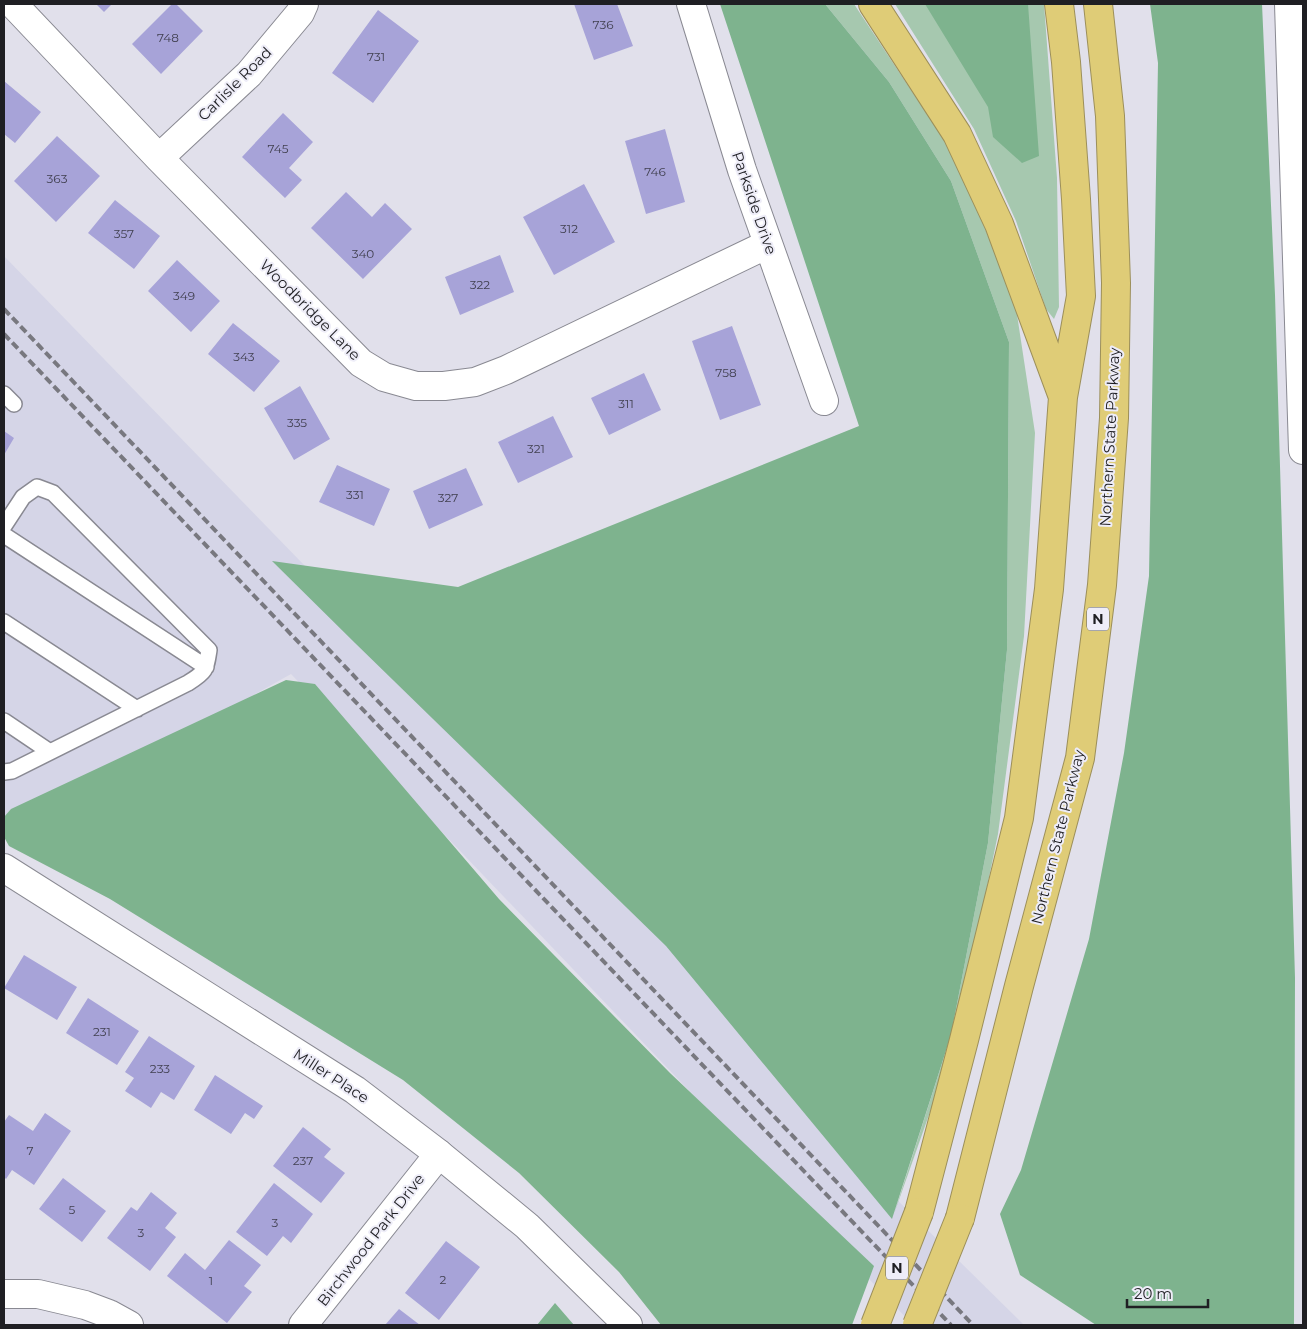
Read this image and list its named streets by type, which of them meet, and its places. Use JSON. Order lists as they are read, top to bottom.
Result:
{
  "streets": {
    "highway": ["Northern State Parkway", "N"],
    "street": [
      "Carlisle Road",
      "Parkside Drive",
      "Woodbridge Lane",
      "Miller Place",
      "Birchwood Park Drive"
    ]
  },
  "crossings": [
    ["Carlisle Road", "Woodbridge Lane"],
    ["Parkside Drive", "Woodbridge Lane"],
    ["Miller Place", "Birchwood Park Drive"]
  ],
  "house_numbers": [
    "736",
    "748",
    "731",
    "745",
    "746",
    "363",
    "312",
    "357",
    "340",
    "322",
    "349",
    "343",
    "758",
    "311",
    "335",
    "321",
    "331",
    "327",
    "231",
    "233",
    "7",
    "237",
    "5",
    "3",
    "3",
    "2",
    "1"
  ],
  "scale_bar": "20 m"
}
